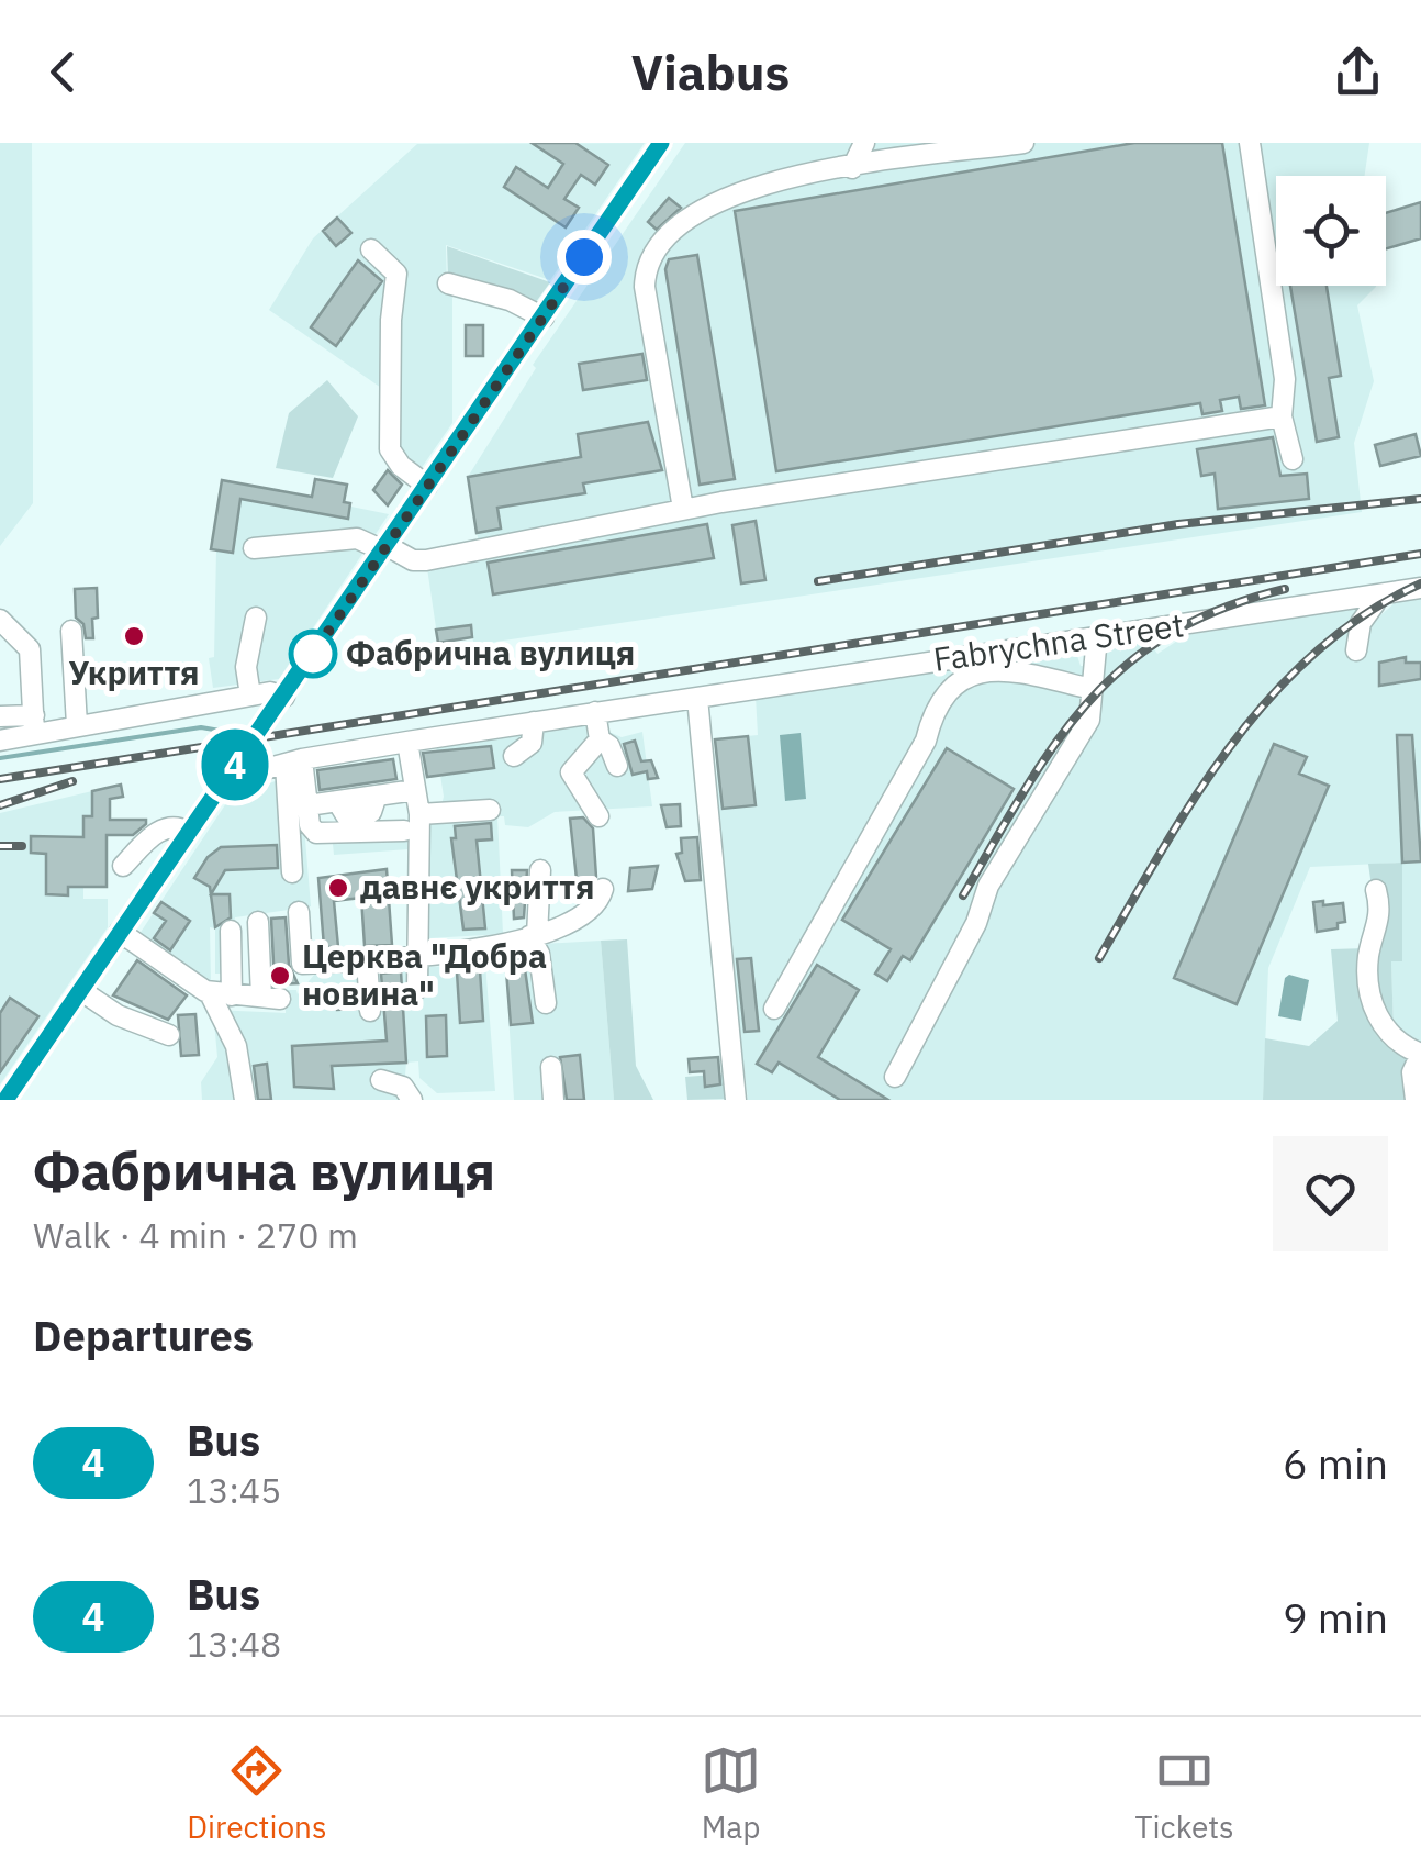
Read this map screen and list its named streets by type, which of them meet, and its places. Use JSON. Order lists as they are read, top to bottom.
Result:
{
  "streets": {
    "street": ["Fabrychna Street"]
  },
  "places": [
    "Укриття",
    "Фабрична вулиця",
    "давнє укриття",
    "Церква \"Добра новина\""
  ],
  "lines": ["bus line 4"],
  "page": {
    "header": "Viabus",
    "on_map": "4",
    "heading": [
      ["Фабрична вулиця", "Walk · 4 min · 270 m"],
      "Departures"
    ],
    "list": [
      {
        "mark": "4",
        "name": "Bus",
        "note": "13:45",
        "value": "6 min"
      },
      {
        "mark": "4",
        "name": "Bus",
        "note": "13:48",
        "value": "9 min"
      }
    ],
    "tabs": ["Directions", "Map", "Tickets"]
  }
}
